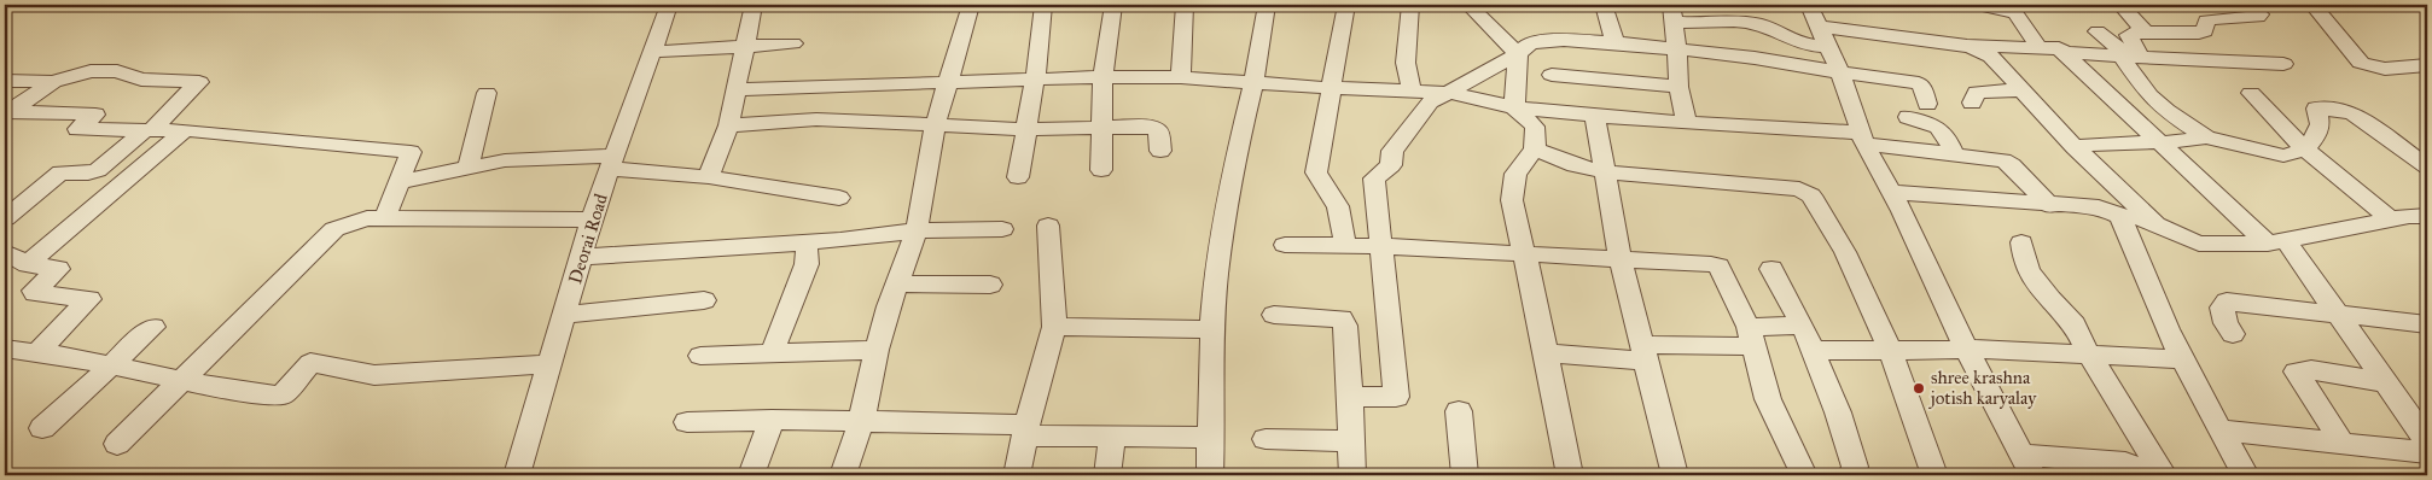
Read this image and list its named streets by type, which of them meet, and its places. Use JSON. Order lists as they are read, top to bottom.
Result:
{
  "streets": {
    "street": ["Deorai Road"]
  },
  "places": ["shree krashna jotish karyalay"]
}
